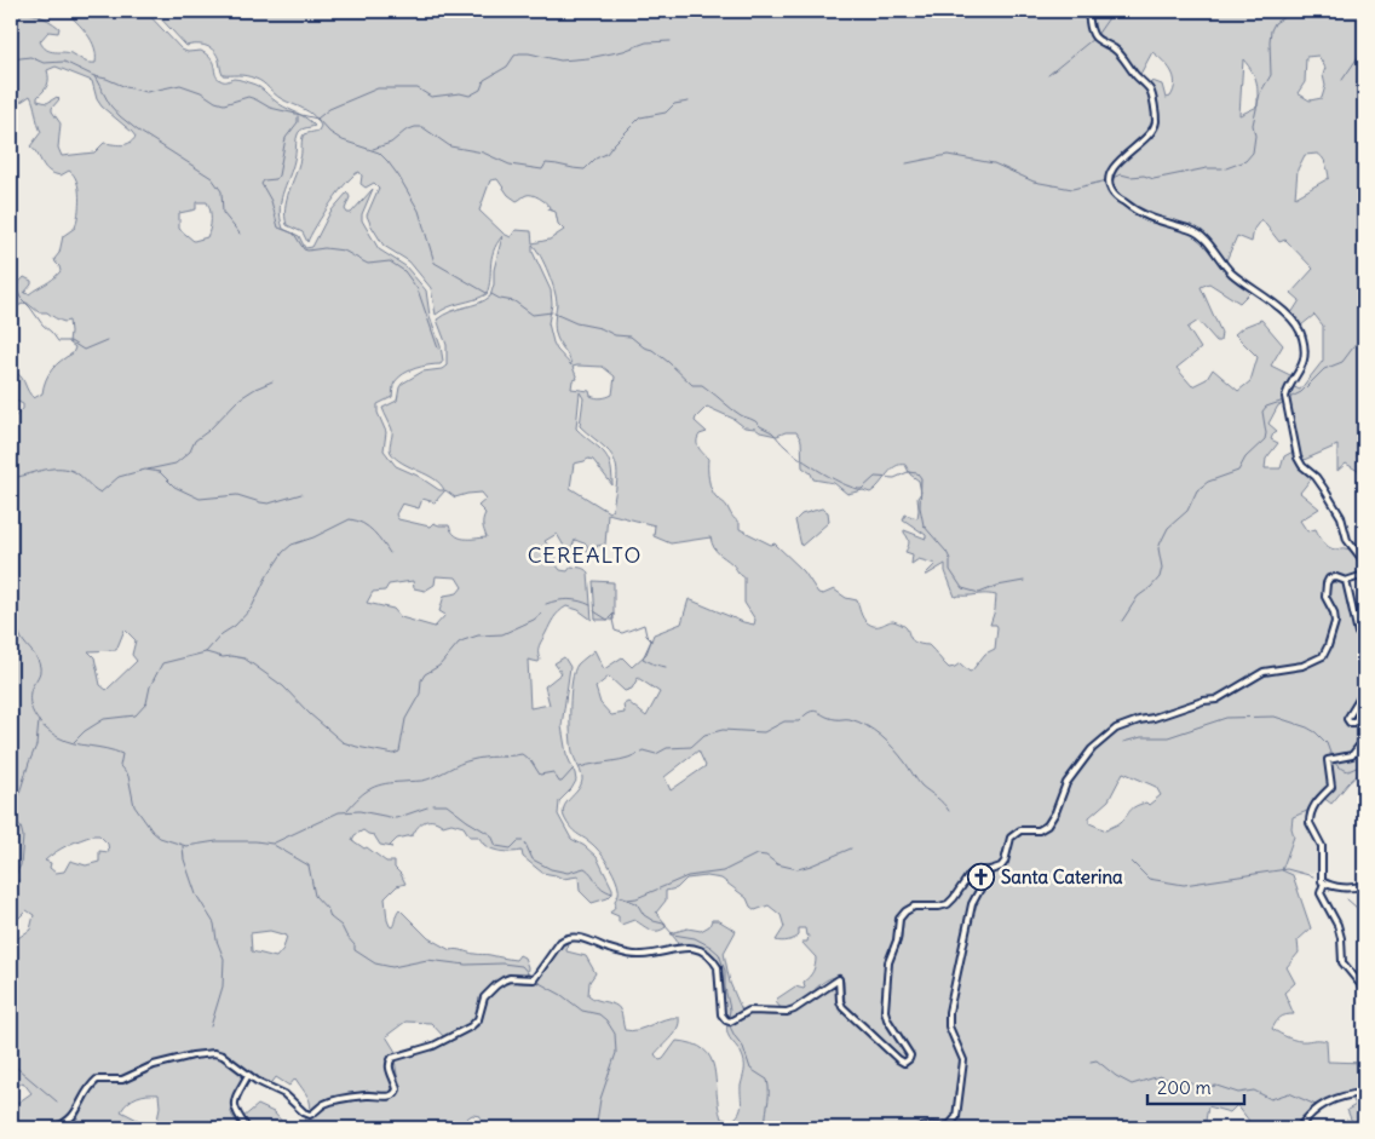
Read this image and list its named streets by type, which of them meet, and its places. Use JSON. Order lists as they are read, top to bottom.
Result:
{
  "districts": ["CEREALTO"],
  "places": {
    "church": ["Santa Caterina"]
  },
  "scale_bar": "200 m"
}
